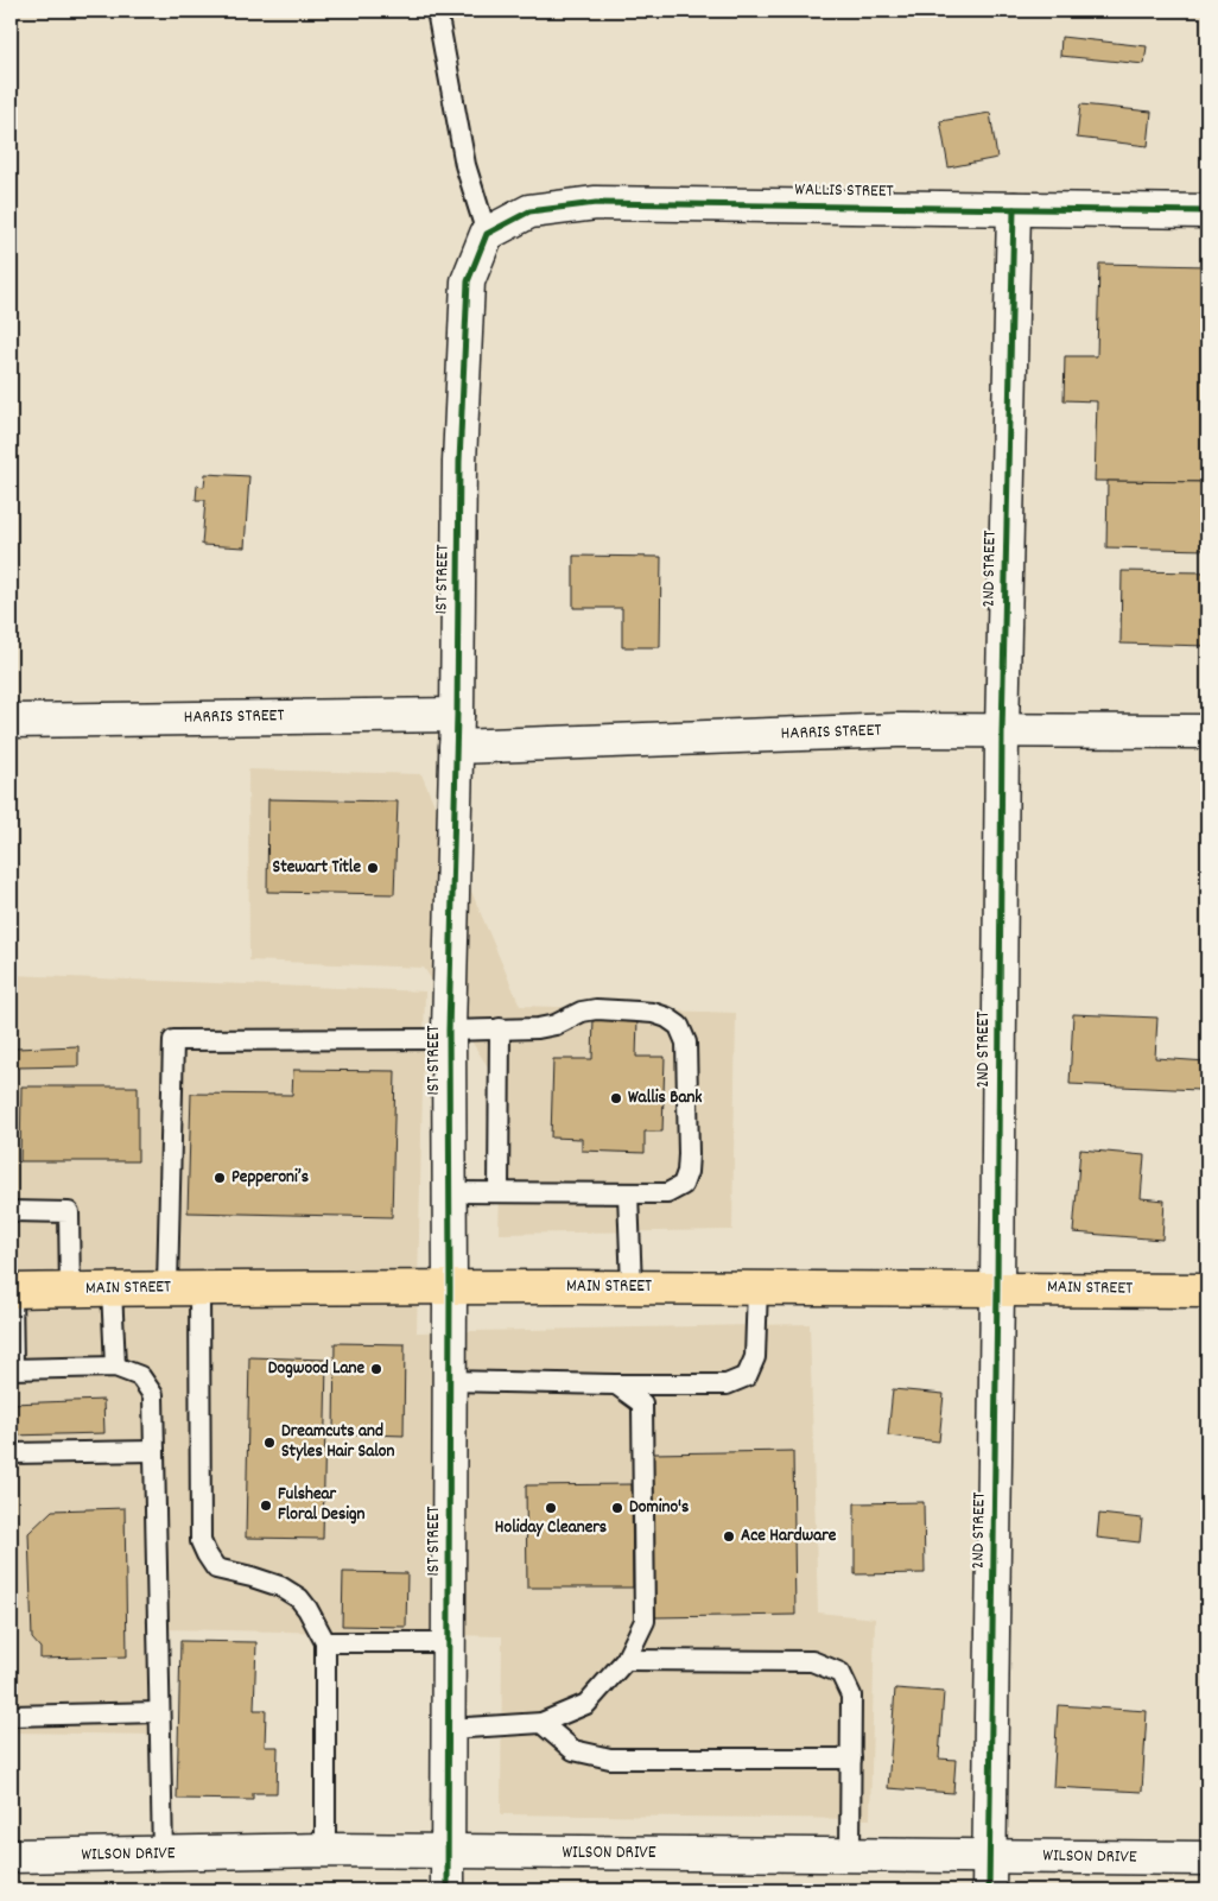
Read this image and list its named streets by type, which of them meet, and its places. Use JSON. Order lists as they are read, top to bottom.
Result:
{
  "streets": {
    "main road": ["MAIN STREET"],
    "street": [
      "WALLIS STREET",
      "2ND STREET",
      "1ST STREET",
      "HARRIS STREET",
      "WILSON DRIVE"
    ]
  },
  "crossings": [
    ["WALLIS STREET", "2ND STREET"],
    ["WALLIS STREET", "1ST STREET"],
    ["2ND STREET", "HARRIS STREET"],
    ["2ND STREET", "MAIN STREET"],
    ["2ND STREET", "WILSON DRIVE"],
    ["1ST STREET", "HARRIS STREET"],
    ["1ST STREET", "MAIN STREET"],
    ["1ST STREET", "WILSON DRIVE"]
  ],
  "places": [
    "Stewart Title",
    "Wallis Bank",
    "Pepperoni’s",
    "Dogwood Lane",
    "Dreamcuts and Styles Hair Salon",
    "Fulshear Floral Design",
    "Holiday Cleaners",
    "Domino's",
    "Ace Hardware"
  ]
}
